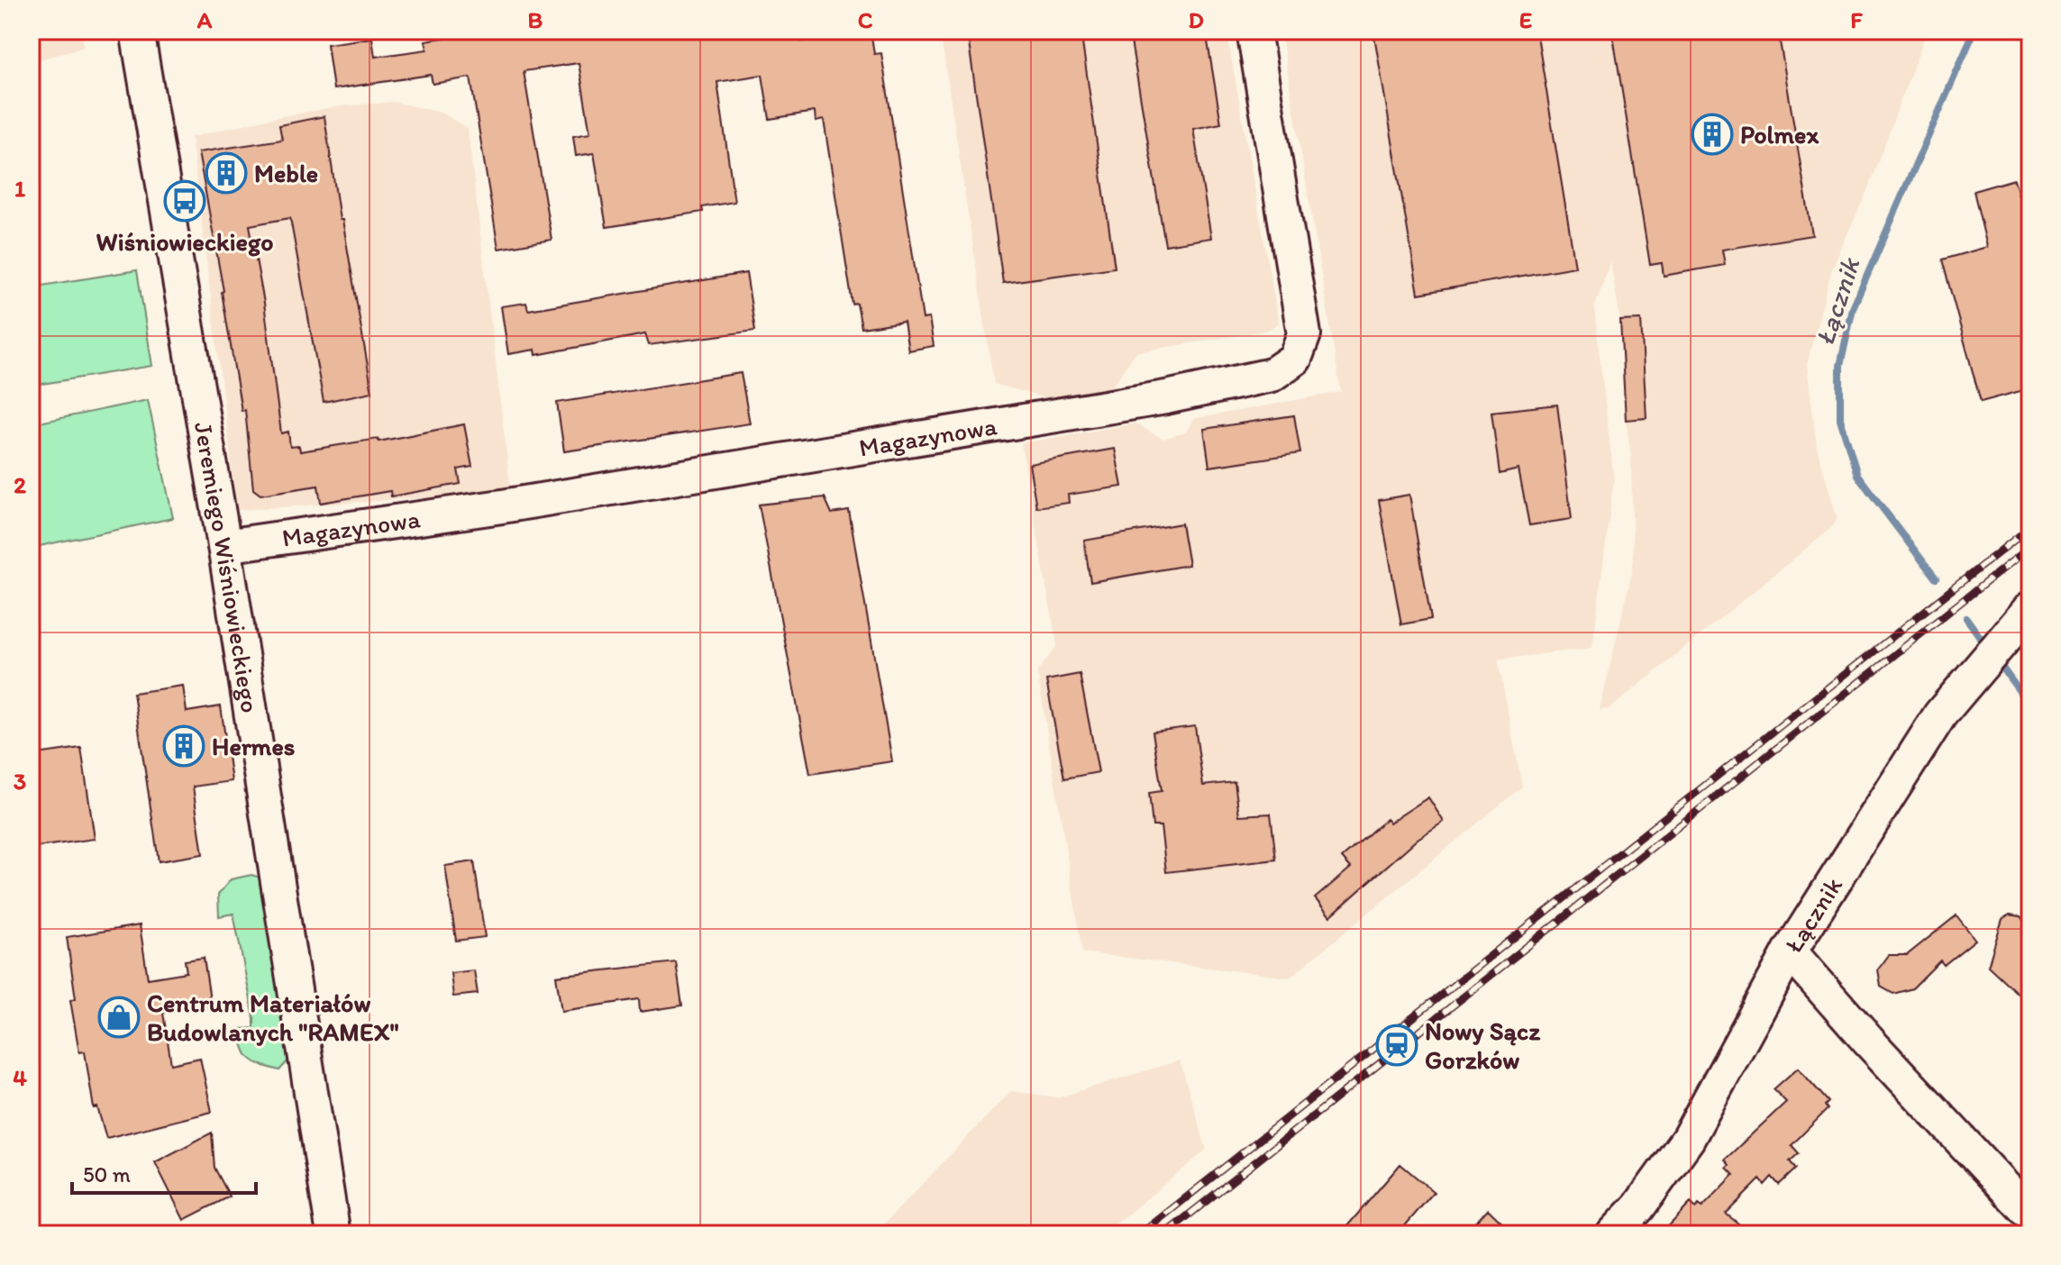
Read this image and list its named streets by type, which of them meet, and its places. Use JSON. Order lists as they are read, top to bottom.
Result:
{
  "streets": {
    "street": ["Magazynowa", "Jeremiego Wiśniowieckiego", "Łącznik"]
  },
  "crossings": [
    ["Magazynowa", "Jeremiego Wiśniowieckiego"]
  ],
  "water": ["Łącznik"],
  "places": {
    "building": ["Polmex", "Meble", "Hermes"],
    "bus stop": ["Wiśniowieckiego"],
    "shop": ["Centrum Materiałów Budowlanych \"RAMEX\""],
    "station": ["Nowy Sącz Gorzków"]
  },
  "scale_bar": "50 m",
  "grid": {
    "columns": [
      "A",
      "B",
      "C",
      "D",
      "E",
      "F"
    ],
    "rows": [
      "1",
      "2",
      "3",
      "4"
    ]
  }
}
